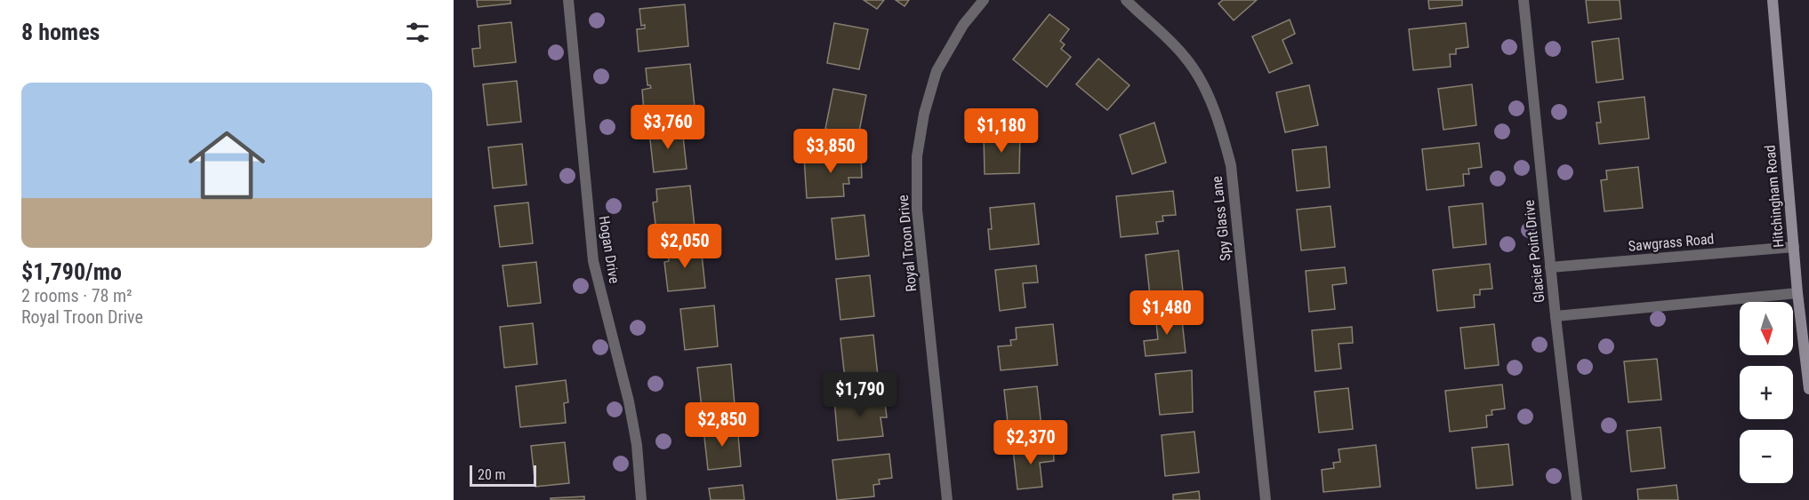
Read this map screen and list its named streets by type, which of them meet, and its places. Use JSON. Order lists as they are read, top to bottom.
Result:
{
  "streets": {
    "street": [
      "Hitchingham Road",
      "Spy Glass Lane",
      "Sawgrass Road",
      "Royal Troon Drive",
      "Hogan Drive",
      "Glacier Point Drive"
    ]
  },
  "crossings": [
    ["Hitchingham Road", "Sawgrass Road"],
    ["Sawgrass Road", "Glacier Point Drive"]
  ],
  "scale_bar": "20 m",
  "north": "bottom",
  "page": {
    "heading": "8 homes",
    "list": [
      {
        "name": "$1,790/mo",
        "note": "2 rooms · 78 m² · Royal Troon Drive"
      }
    ],
    "price": [
      "$3,760",
      "$1,180",
      "$3,850",
      "$2,050",
      "$1,480",
      "$1,790",
      "$2,850",
      "$2,370"
    ],
    "map_buttons": ["+", "−"],
    "scale": "20 m"
  }
}
